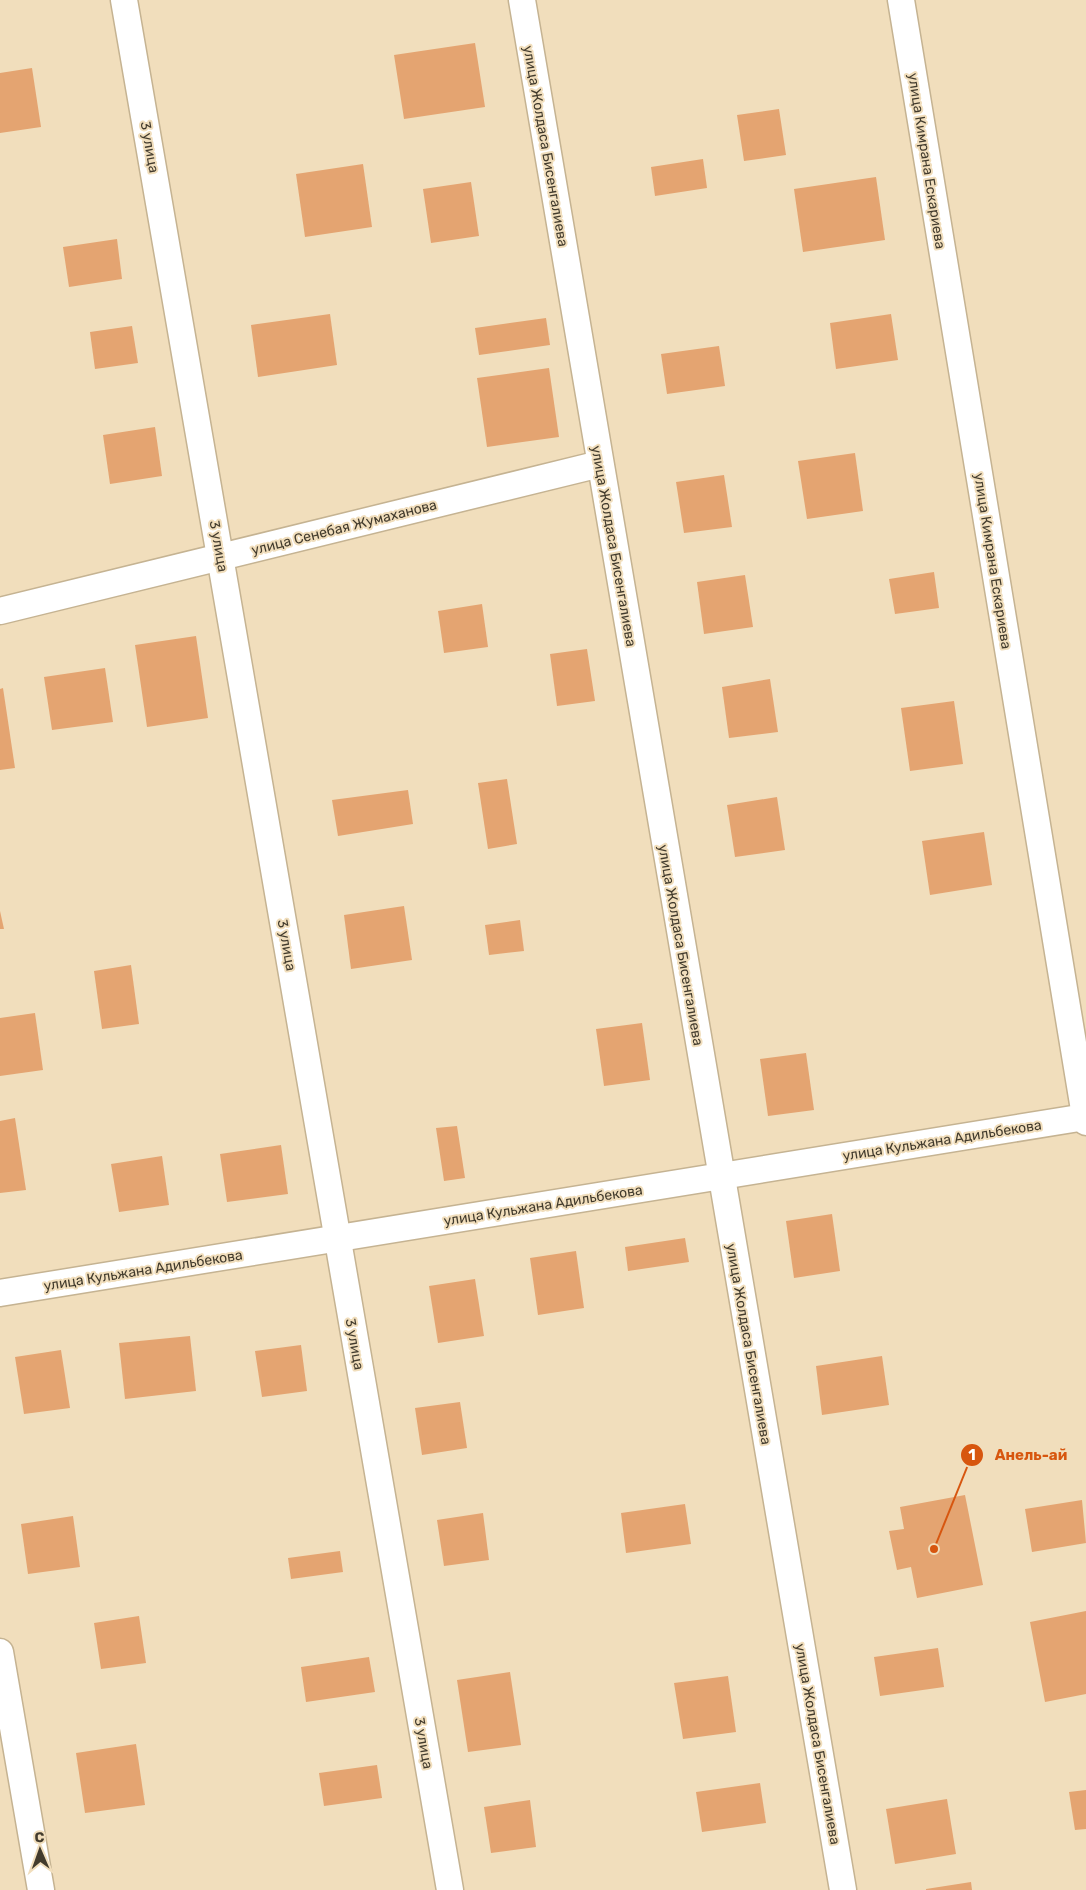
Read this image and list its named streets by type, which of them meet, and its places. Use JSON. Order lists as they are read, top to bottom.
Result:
{
  "streets": {
    "street": [
      "улица Жолдаса Бисенгалиева",
      "3 улица",
      "улица Кимрана Ескариева",
      "улица Сенебая Жумаханова",
      "улица Кульжана Адильбекова"
    ]
  },
  "crossings": [
    ["улица Жолдаса Бисенгалиева", "улица Сенебая Жумаханова"],
    ["улица Жолдаса Бисенгалиева", "улица Кульжана Адильбекова"],
    ["3 улица", "улица Сенебая Жумаханова"],
    ["3 улица", "улица Кульжана Адильбекова"],
    ["улица Кимрана Ескариева", "улица Кульжана Адильбекова"]
  ],
  "places": ["Анель-ай"],
  "north": "top"
}
